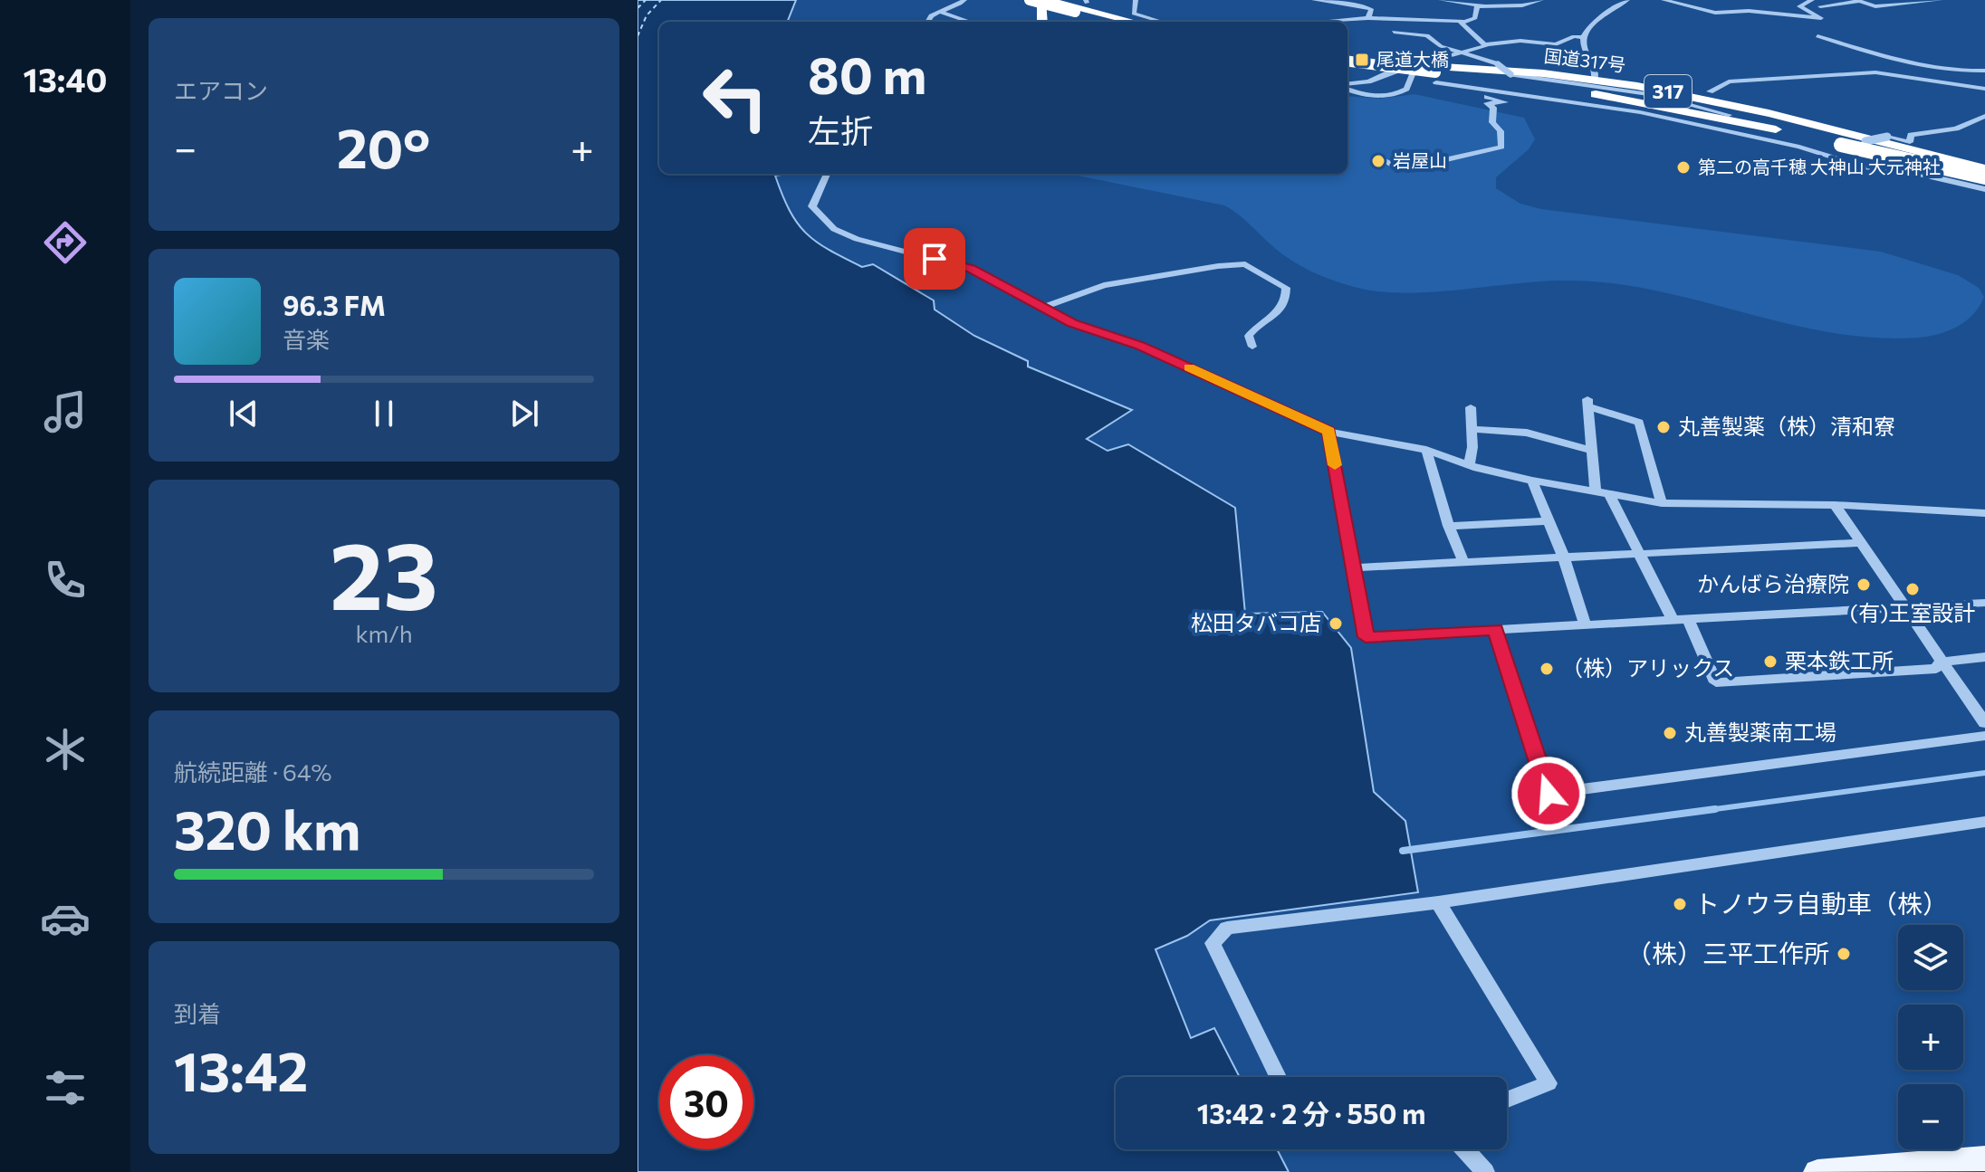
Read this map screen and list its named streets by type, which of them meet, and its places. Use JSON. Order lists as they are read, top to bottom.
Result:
{
  "streets": {
    "highway": ["国道317号", "317"]
  },
  "places": {
    "transit": ["尾道大橋"],
    "other": [
      "岩屋山",
      "第二の高千穂 大神山 大元神社",
      "丸善製薬（株）清和寮",
      "かんばら治療院",
      "(有)王室設計",
      "松田タバコ店",
      "栗本鉄工所",
      "（株）アリックス",
      "丸善製薬南工場",
      "トノウラ自動車（株）",
      "（株）三平工作所"
    ]
  },
  "page": {
    "tabs": "13:40",
    "tile": [
      "エアコン",
      ["23", "km/h"],
      ["航続距離 · 64%", "320 km"],
      ["到着", "13:42"]
    ],
    "turn": ["80 m", "左折"],
    "heat": ["−", "20°", "+"],
    "song": ["96.3 FM", "音楽"],
    "map_buttons": ["+", "−"],
    "limit": "30",
    "trip": "13:42 · 2 分 · 550 m"
  }
}
